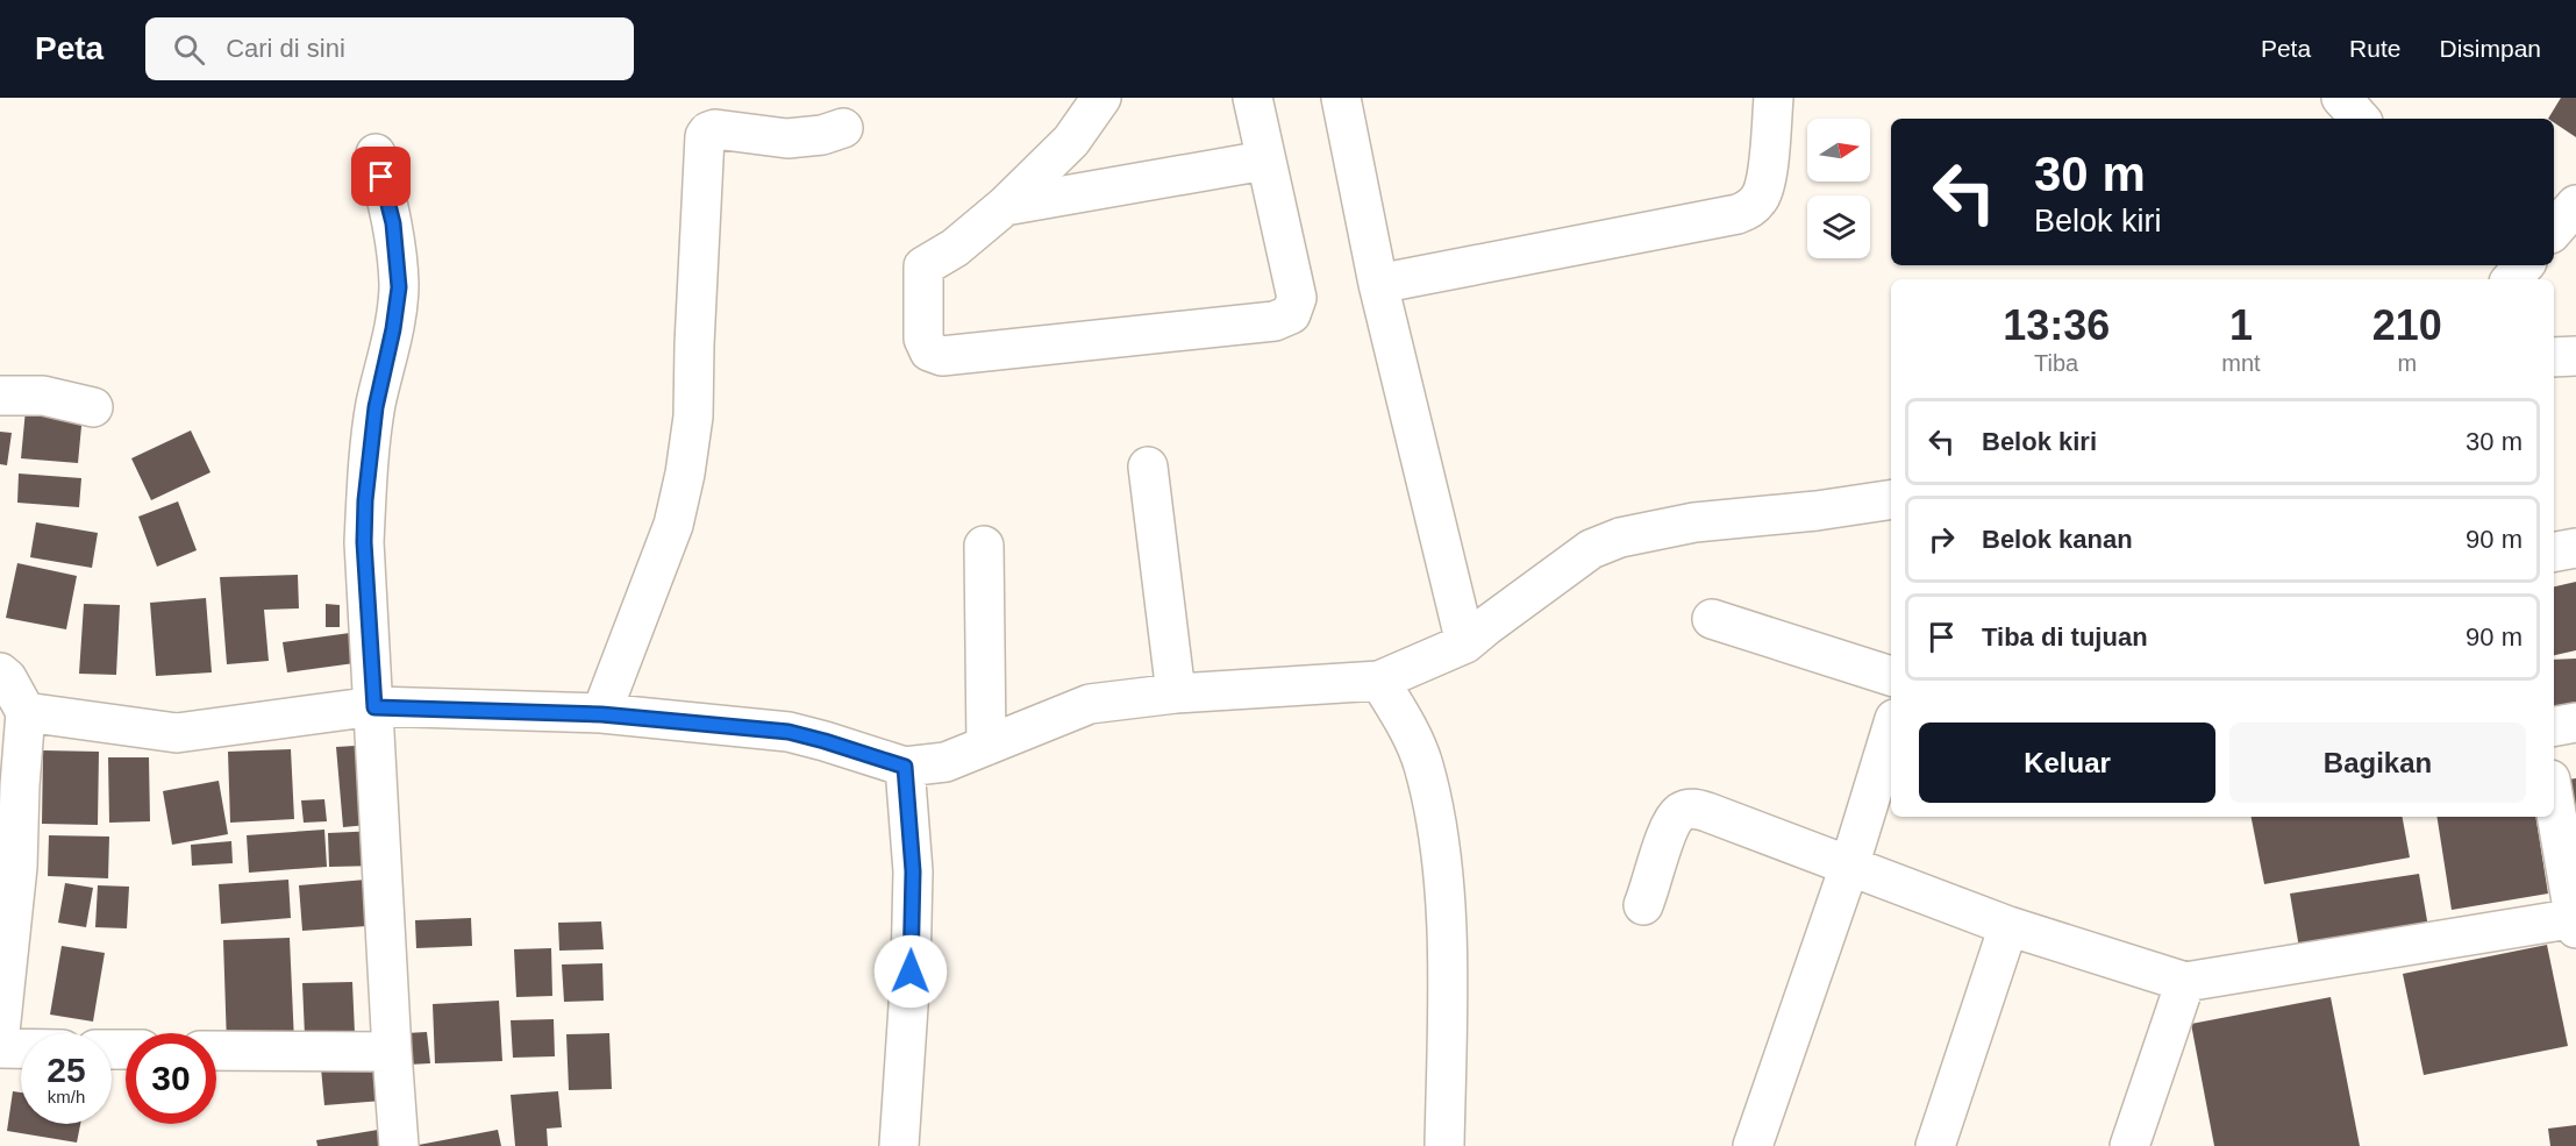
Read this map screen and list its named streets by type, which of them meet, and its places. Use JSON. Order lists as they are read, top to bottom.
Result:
{
  "north": "right",
  "page": {
    "header": "Peta",
    "search": "Cari di sini",
    "nav": ["Peta", "Rute", "Disimpan"],
    "turn": ["30 m", "Belok kiri"],
    "eta": [
      "13:36",
      "Tiba",
      "1",
      "mnt",
      "210",
      "m"
    ],
    "list": [
      {
        "name": "Belok kiri",
        "value": "30 m"
      },
      {
        "name": "Belok kanan",
        "value": "90 m"
      },
      {
        "name": "Tiba di tujuan",
        "value": "90 m"
      }
    ],
    "buttons": ["Keluar", "Bagikan"],
    "speed": "25 km/h",
    "limit": "30"
  }
}
